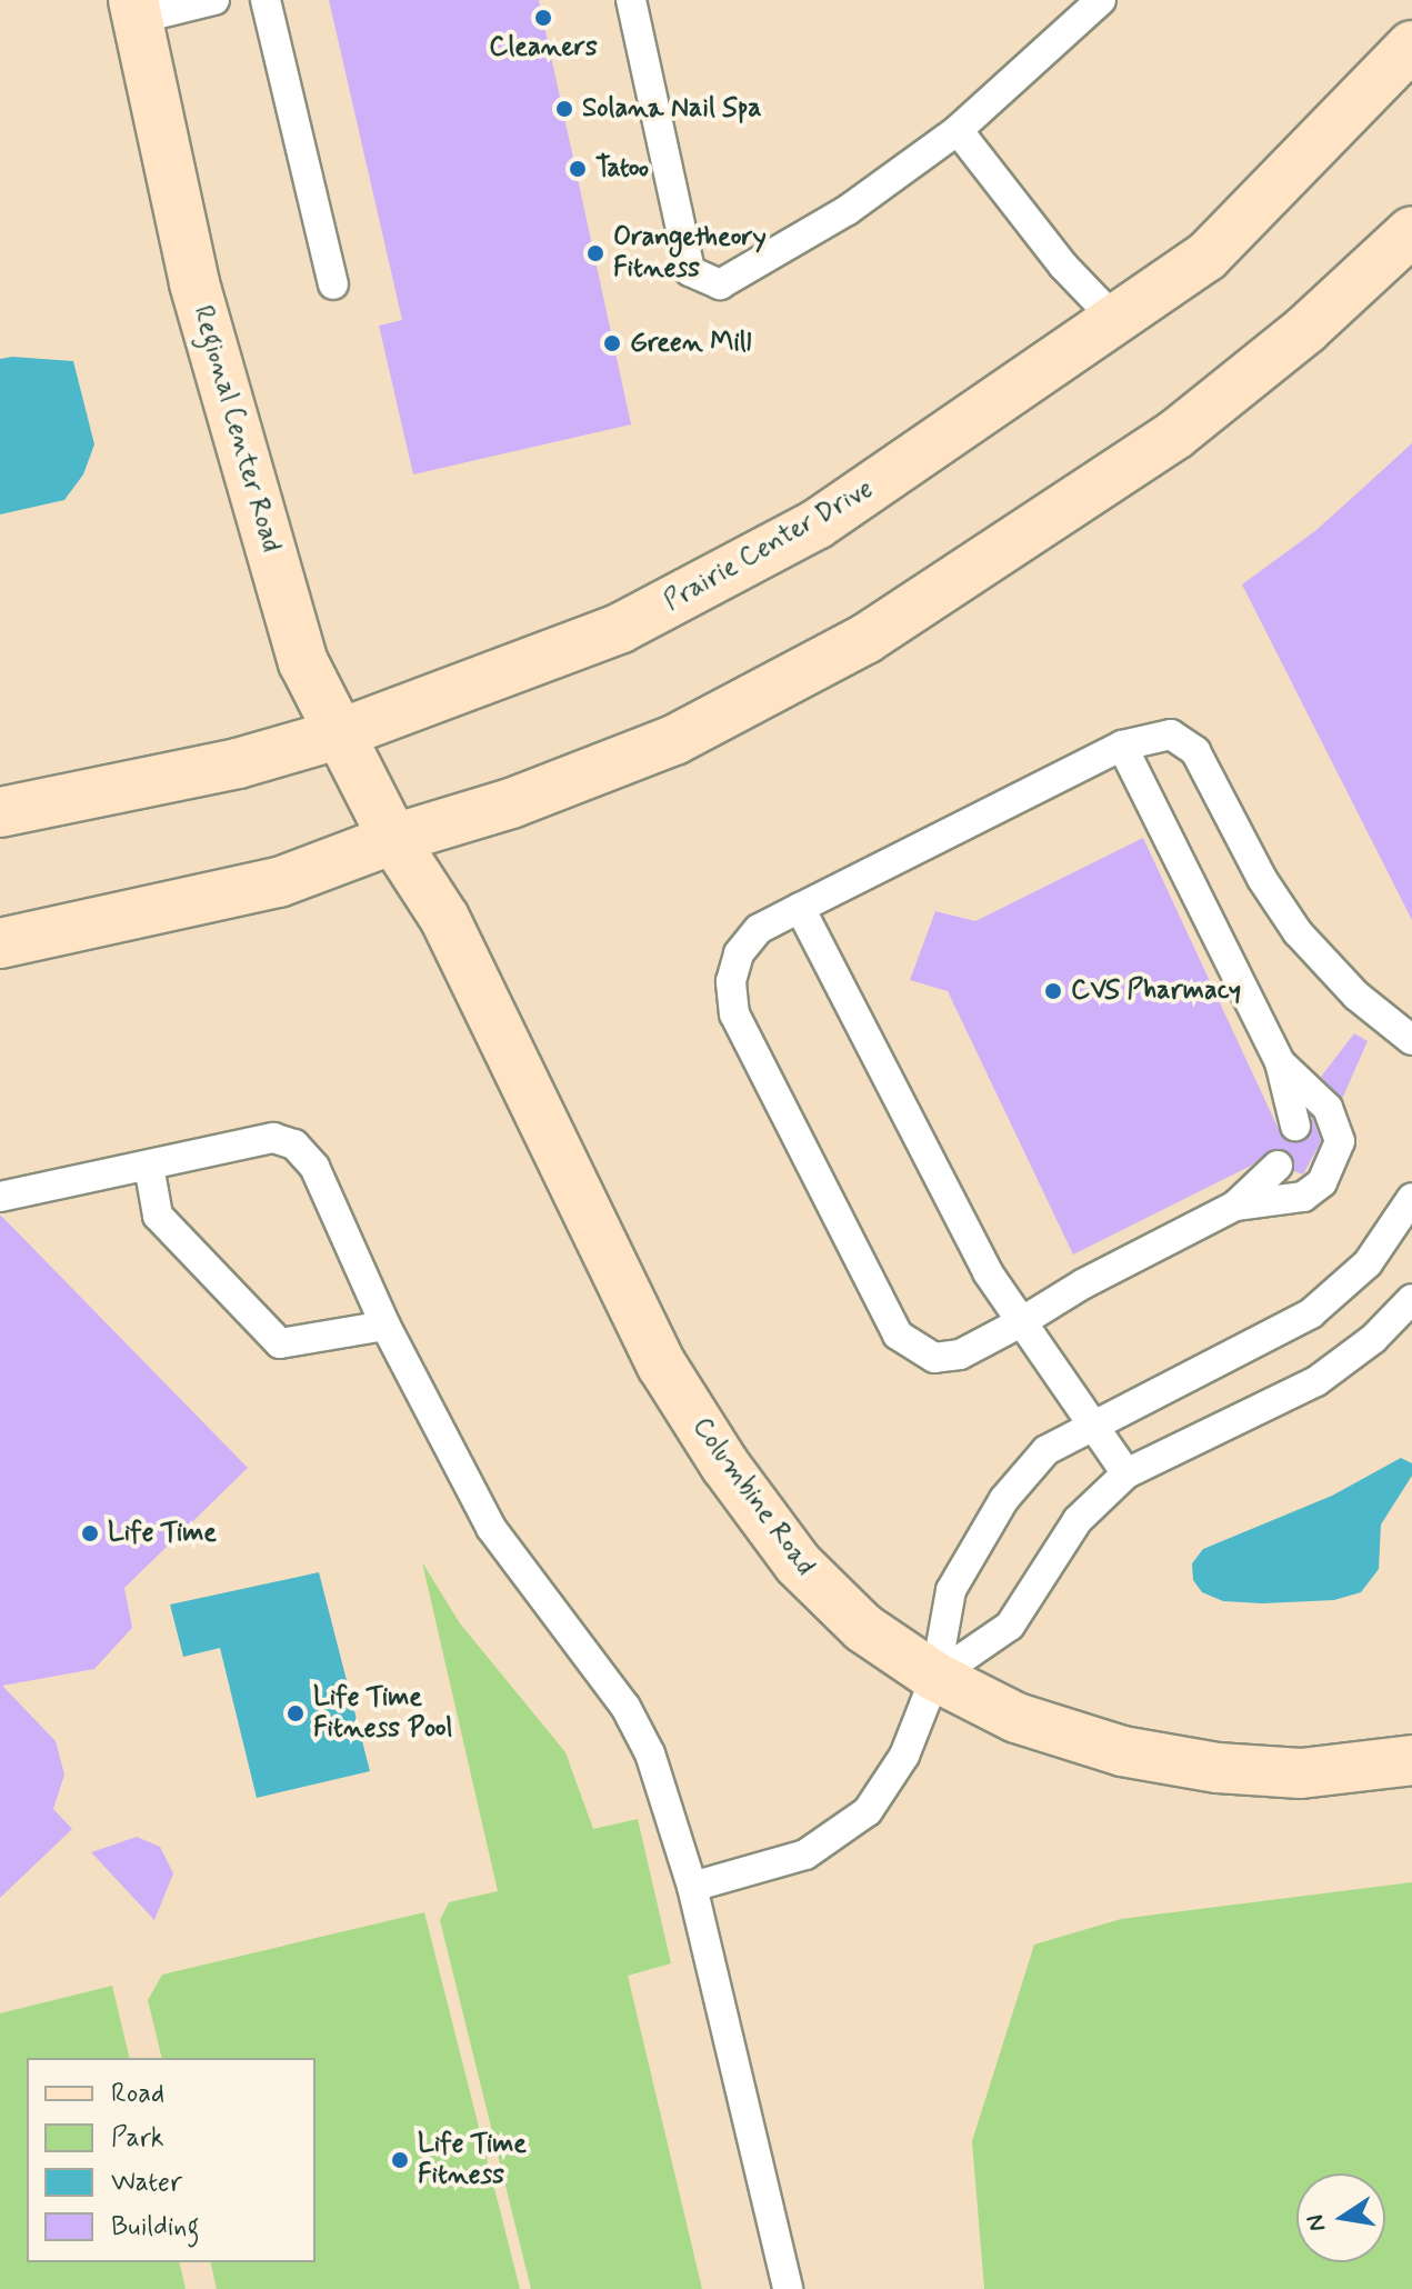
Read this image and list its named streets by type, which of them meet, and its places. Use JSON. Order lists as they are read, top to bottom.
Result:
{
  "streets": {
    "main road": ["Regional Center Road", "Prairie Center Drive", "Columbine Road"]
  },
  "crossings": [
    ["Regional Center Road", "Prairie Center Drive"],
    ["Regional Center Road", "Columbine Road"]
  ],
  "places": [
    "Cleaners",
    "Solana Nail Spa",
    "Tatoo",
    "Orangetheory Fitness",
    "Green Mill",
    "CVS Pharmacy",
    "Life Time",
    "Life Time Fitness Pool",
    "Life Time Fitness"
  ],
  "legend": [
    "Road",
    "Park",
    "Water",
    "Building"
  ],
  "north": "left"
}
